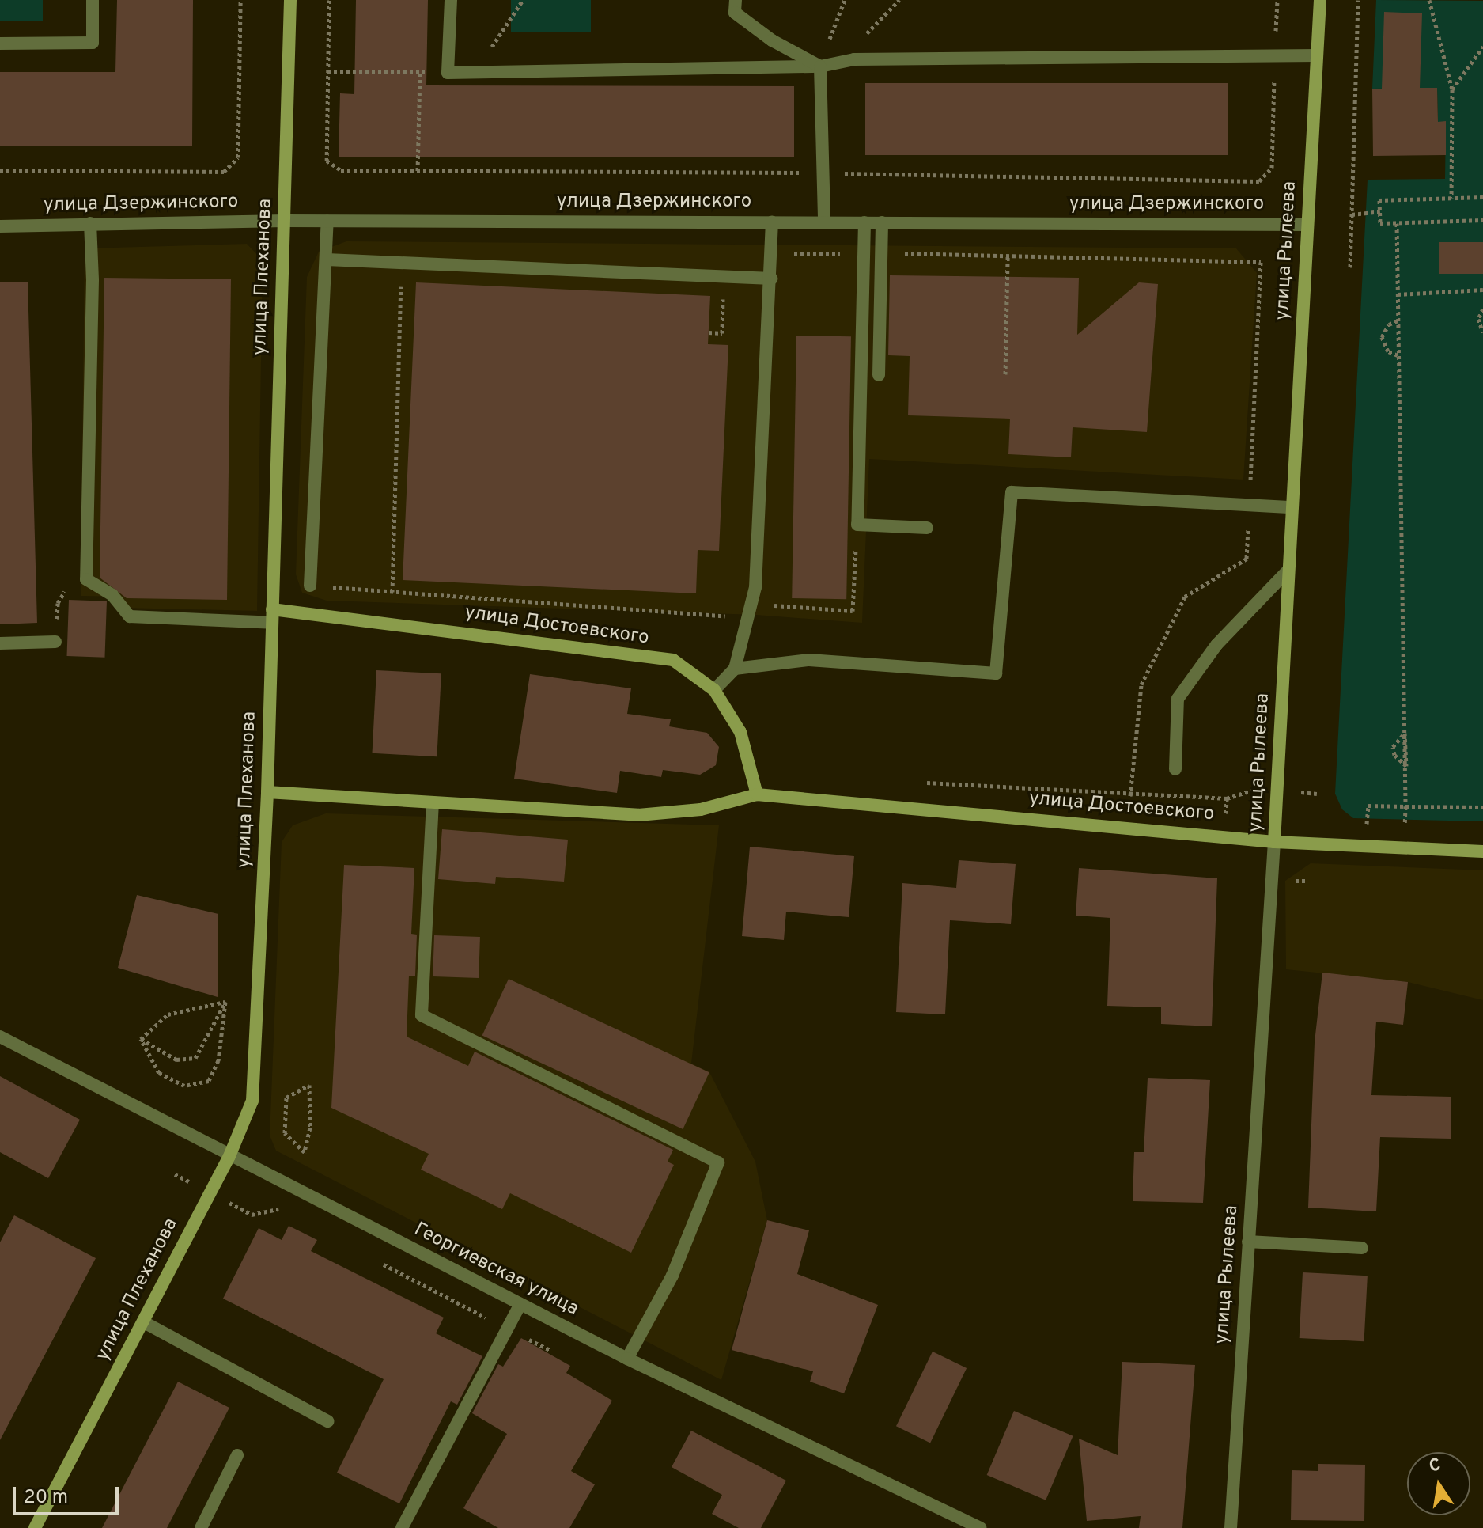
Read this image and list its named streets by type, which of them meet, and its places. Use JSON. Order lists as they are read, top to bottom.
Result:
{
  "streets": {
    "street": [
      "улица Дзержинского",
      "улица Рылеева",
      "улица Плеханова",
      "улица Достоевского",
      "Георгиевская улица"
    ]
  },
  "crossings": [
    ["улица Дзержинского", "улица Рылеева"],
    ["улица Дзержинского", "улица Плеханова"],
    ["улица Рылеева", "улица Достоевского"],
    ["улица Плеханова", "улица Достоевского"],
    ["улица Плеханова", "Георгиевская улица"]
  ],
  "scale_bar": "20 m",
  "north": "top"
}
